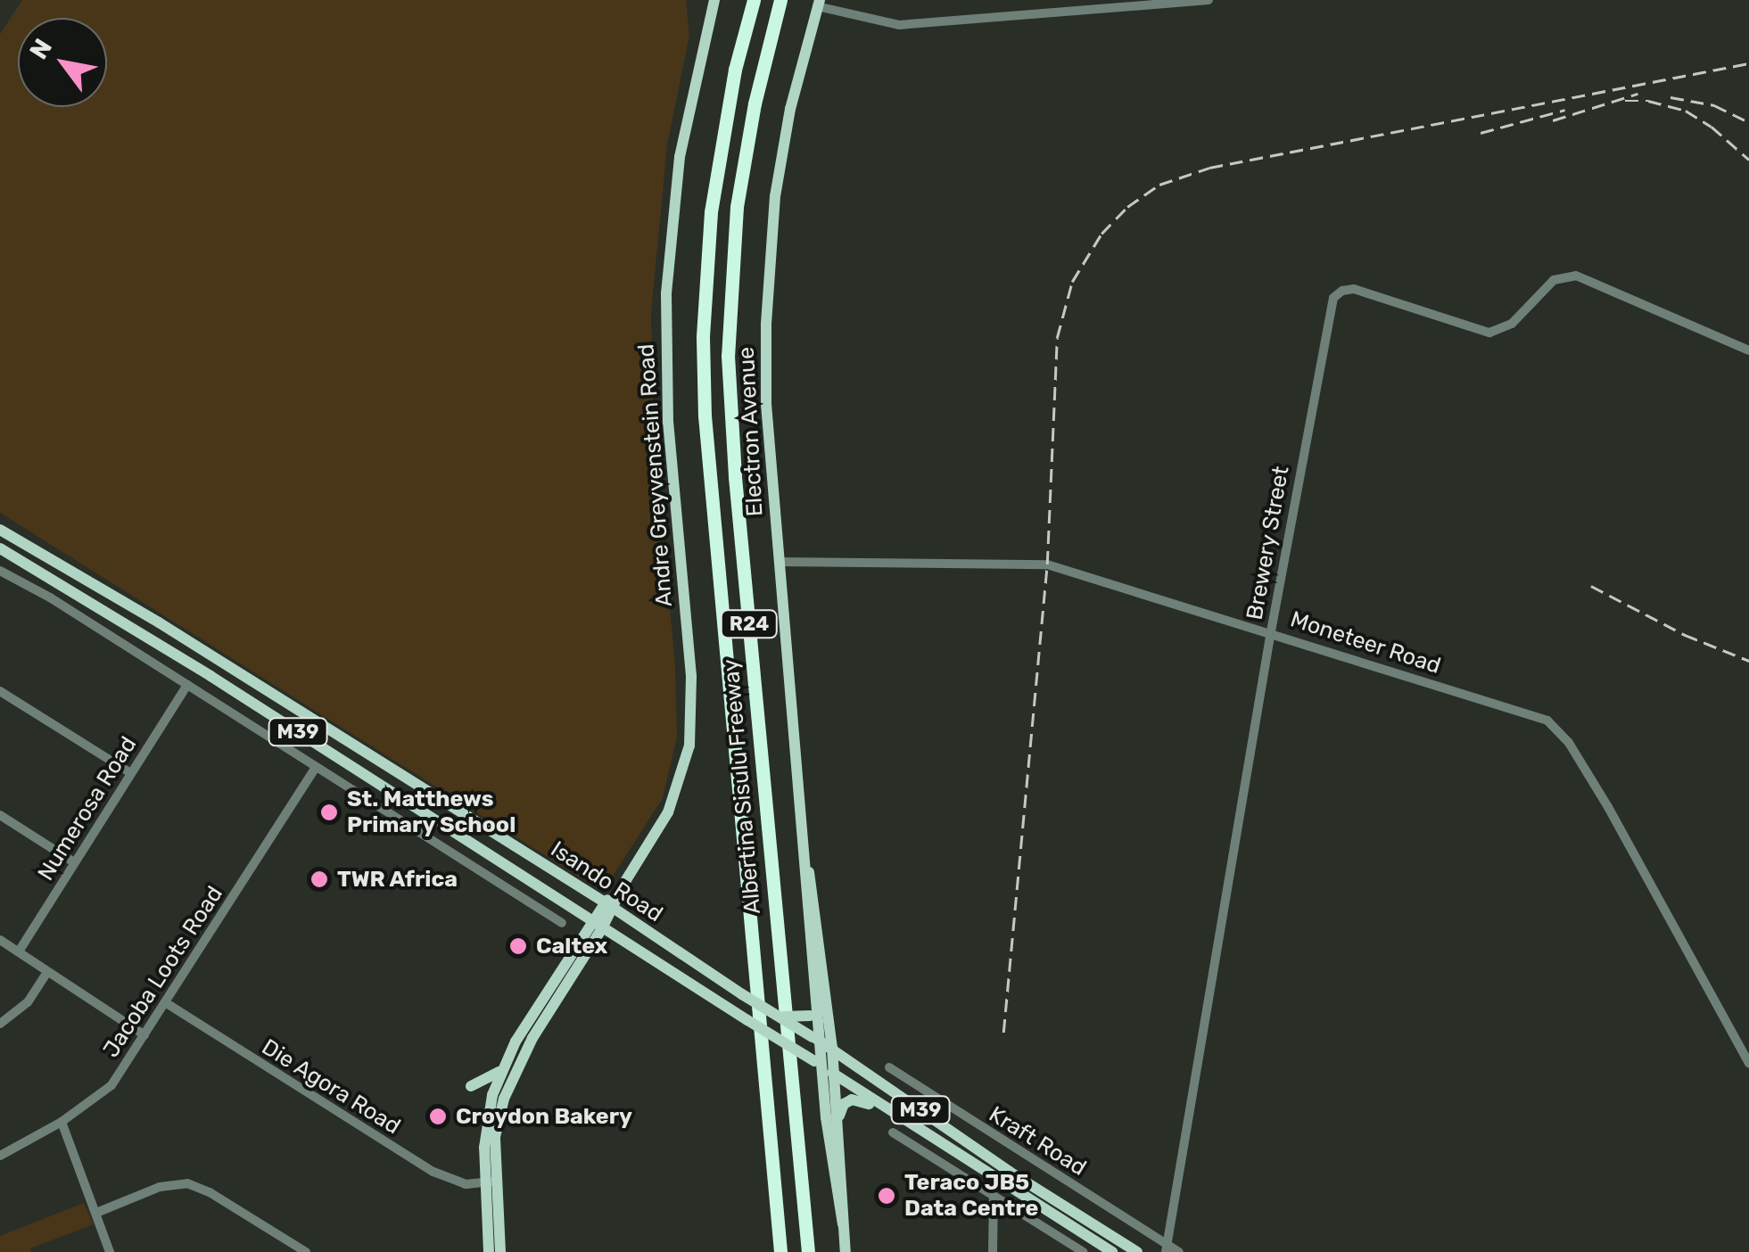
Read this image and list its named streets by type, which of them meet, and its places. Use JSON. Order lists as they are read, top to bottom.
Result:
{
  "streets": {
    "highway": ["R24", "Albertina Sisulu Freeway"],
    "main road": [
      "Electron Avenue",
      "Andre Greyvenstein Road",
      "M39",
      "Isando Road"
    ],
    "street": [
      "Brewery Street",
      "Moneteer Road",
      "Numerosa Road",
      "Jacoba Loots Road",
      "Die Agora Road",
      "Kraft Road"
    ]
  },
  "crossings": [
    ["Electron Avenue", "Moneteer Road"],
    ["Electron Avenue", "Isando Road"],
    ["Andre Greyvenstein Road", "Isando Road"],
    ["Brewery Street", "Moneteer Road"],
    ["Brewery Street", "Kraft Road"],
    ["Jacoba Loots Road", "Die Agora Road"]
  ],
  "places": [
    "St. Matthews Primary School",
    "TWR Africa",
    "Caltex",
    "Croydon Bakery",
    "Teraco JB5 Data Centre"
  ],
  "north": "top left"
}
